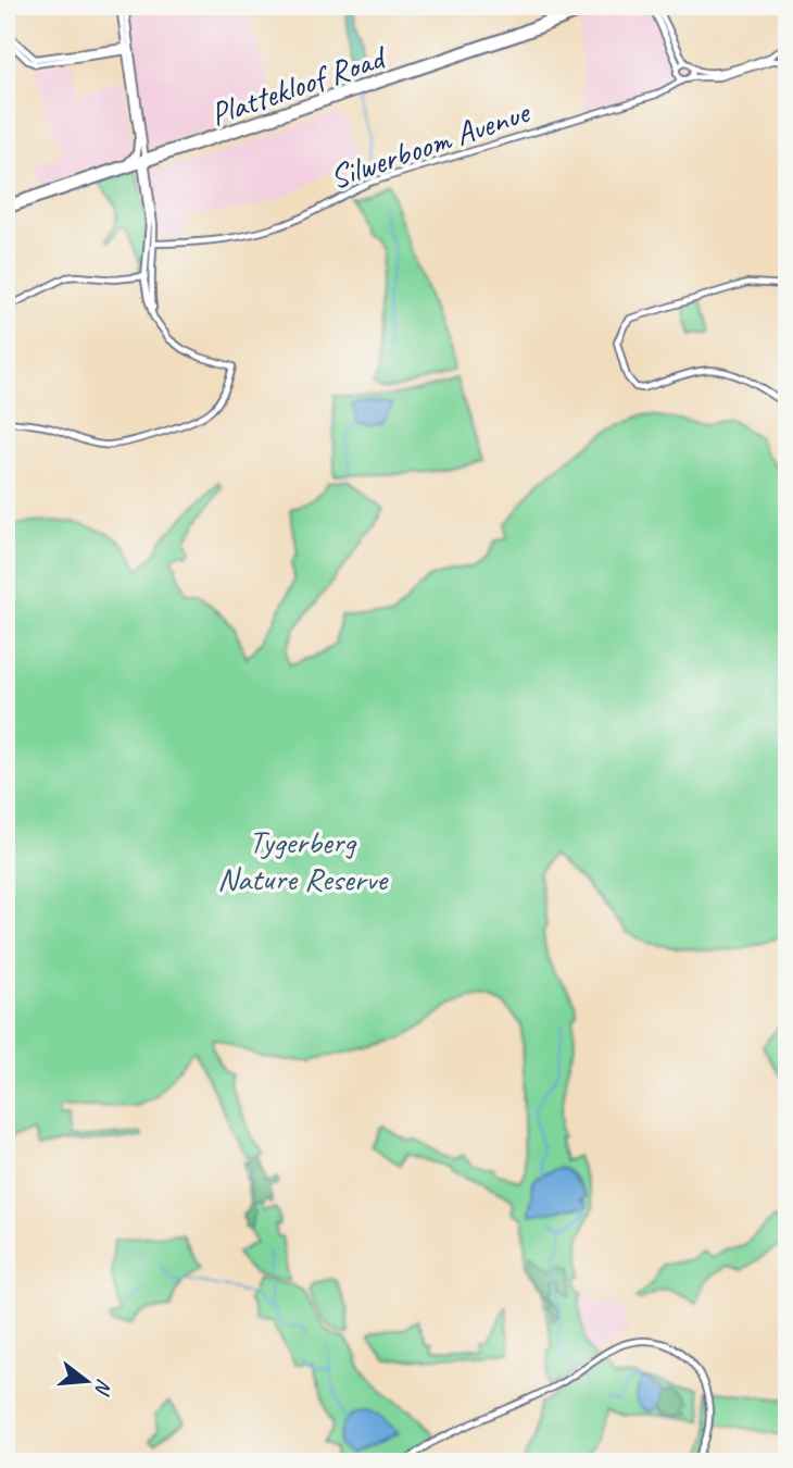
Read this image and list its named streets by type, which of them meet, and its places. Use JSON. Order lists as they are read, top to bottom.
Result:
{
  "streets": {
    "main road": ["Plattekloof Road"],
    "street": ["Silwerboom Avenue"]
  },
  "parks": ["Tygerberg Nature Reserve"],
  "north": "right"
}
